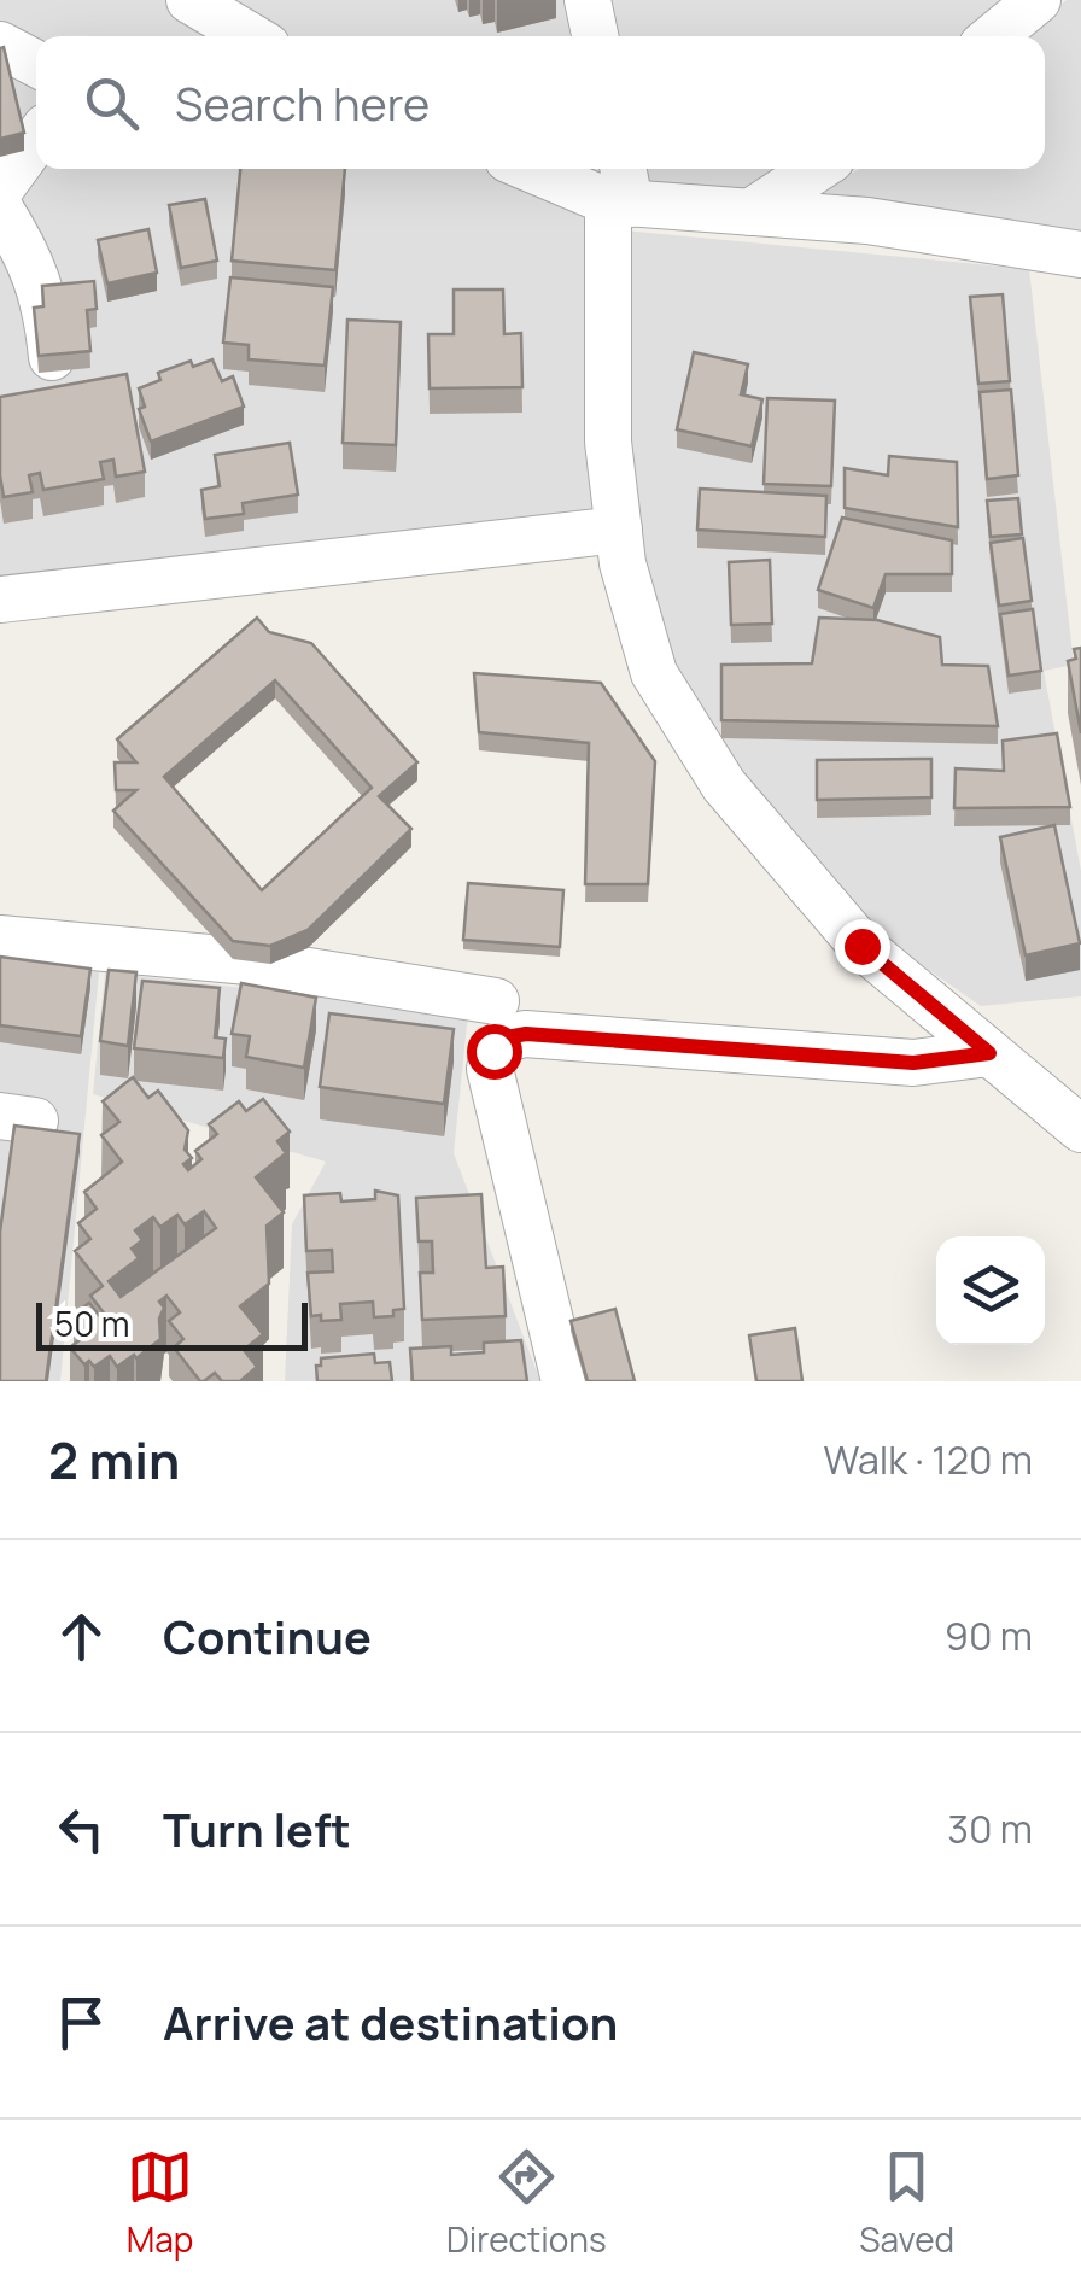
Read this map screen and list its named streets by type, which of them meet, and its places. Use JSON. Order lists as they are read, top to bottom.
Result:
{
  "scale_bar": "50 m",
  "page": {
    "search": "Search here",
    "scale": "50 m",
    "heading": ["2 min", "Walk · 120 m"],
    "list": [
      ["Continue", "90 m"],
      ["Turn left", "30 m"],
      "Arrive at destination"
    ],
    "nav": ["Map", "Directions", "Saved"]
  }
}
